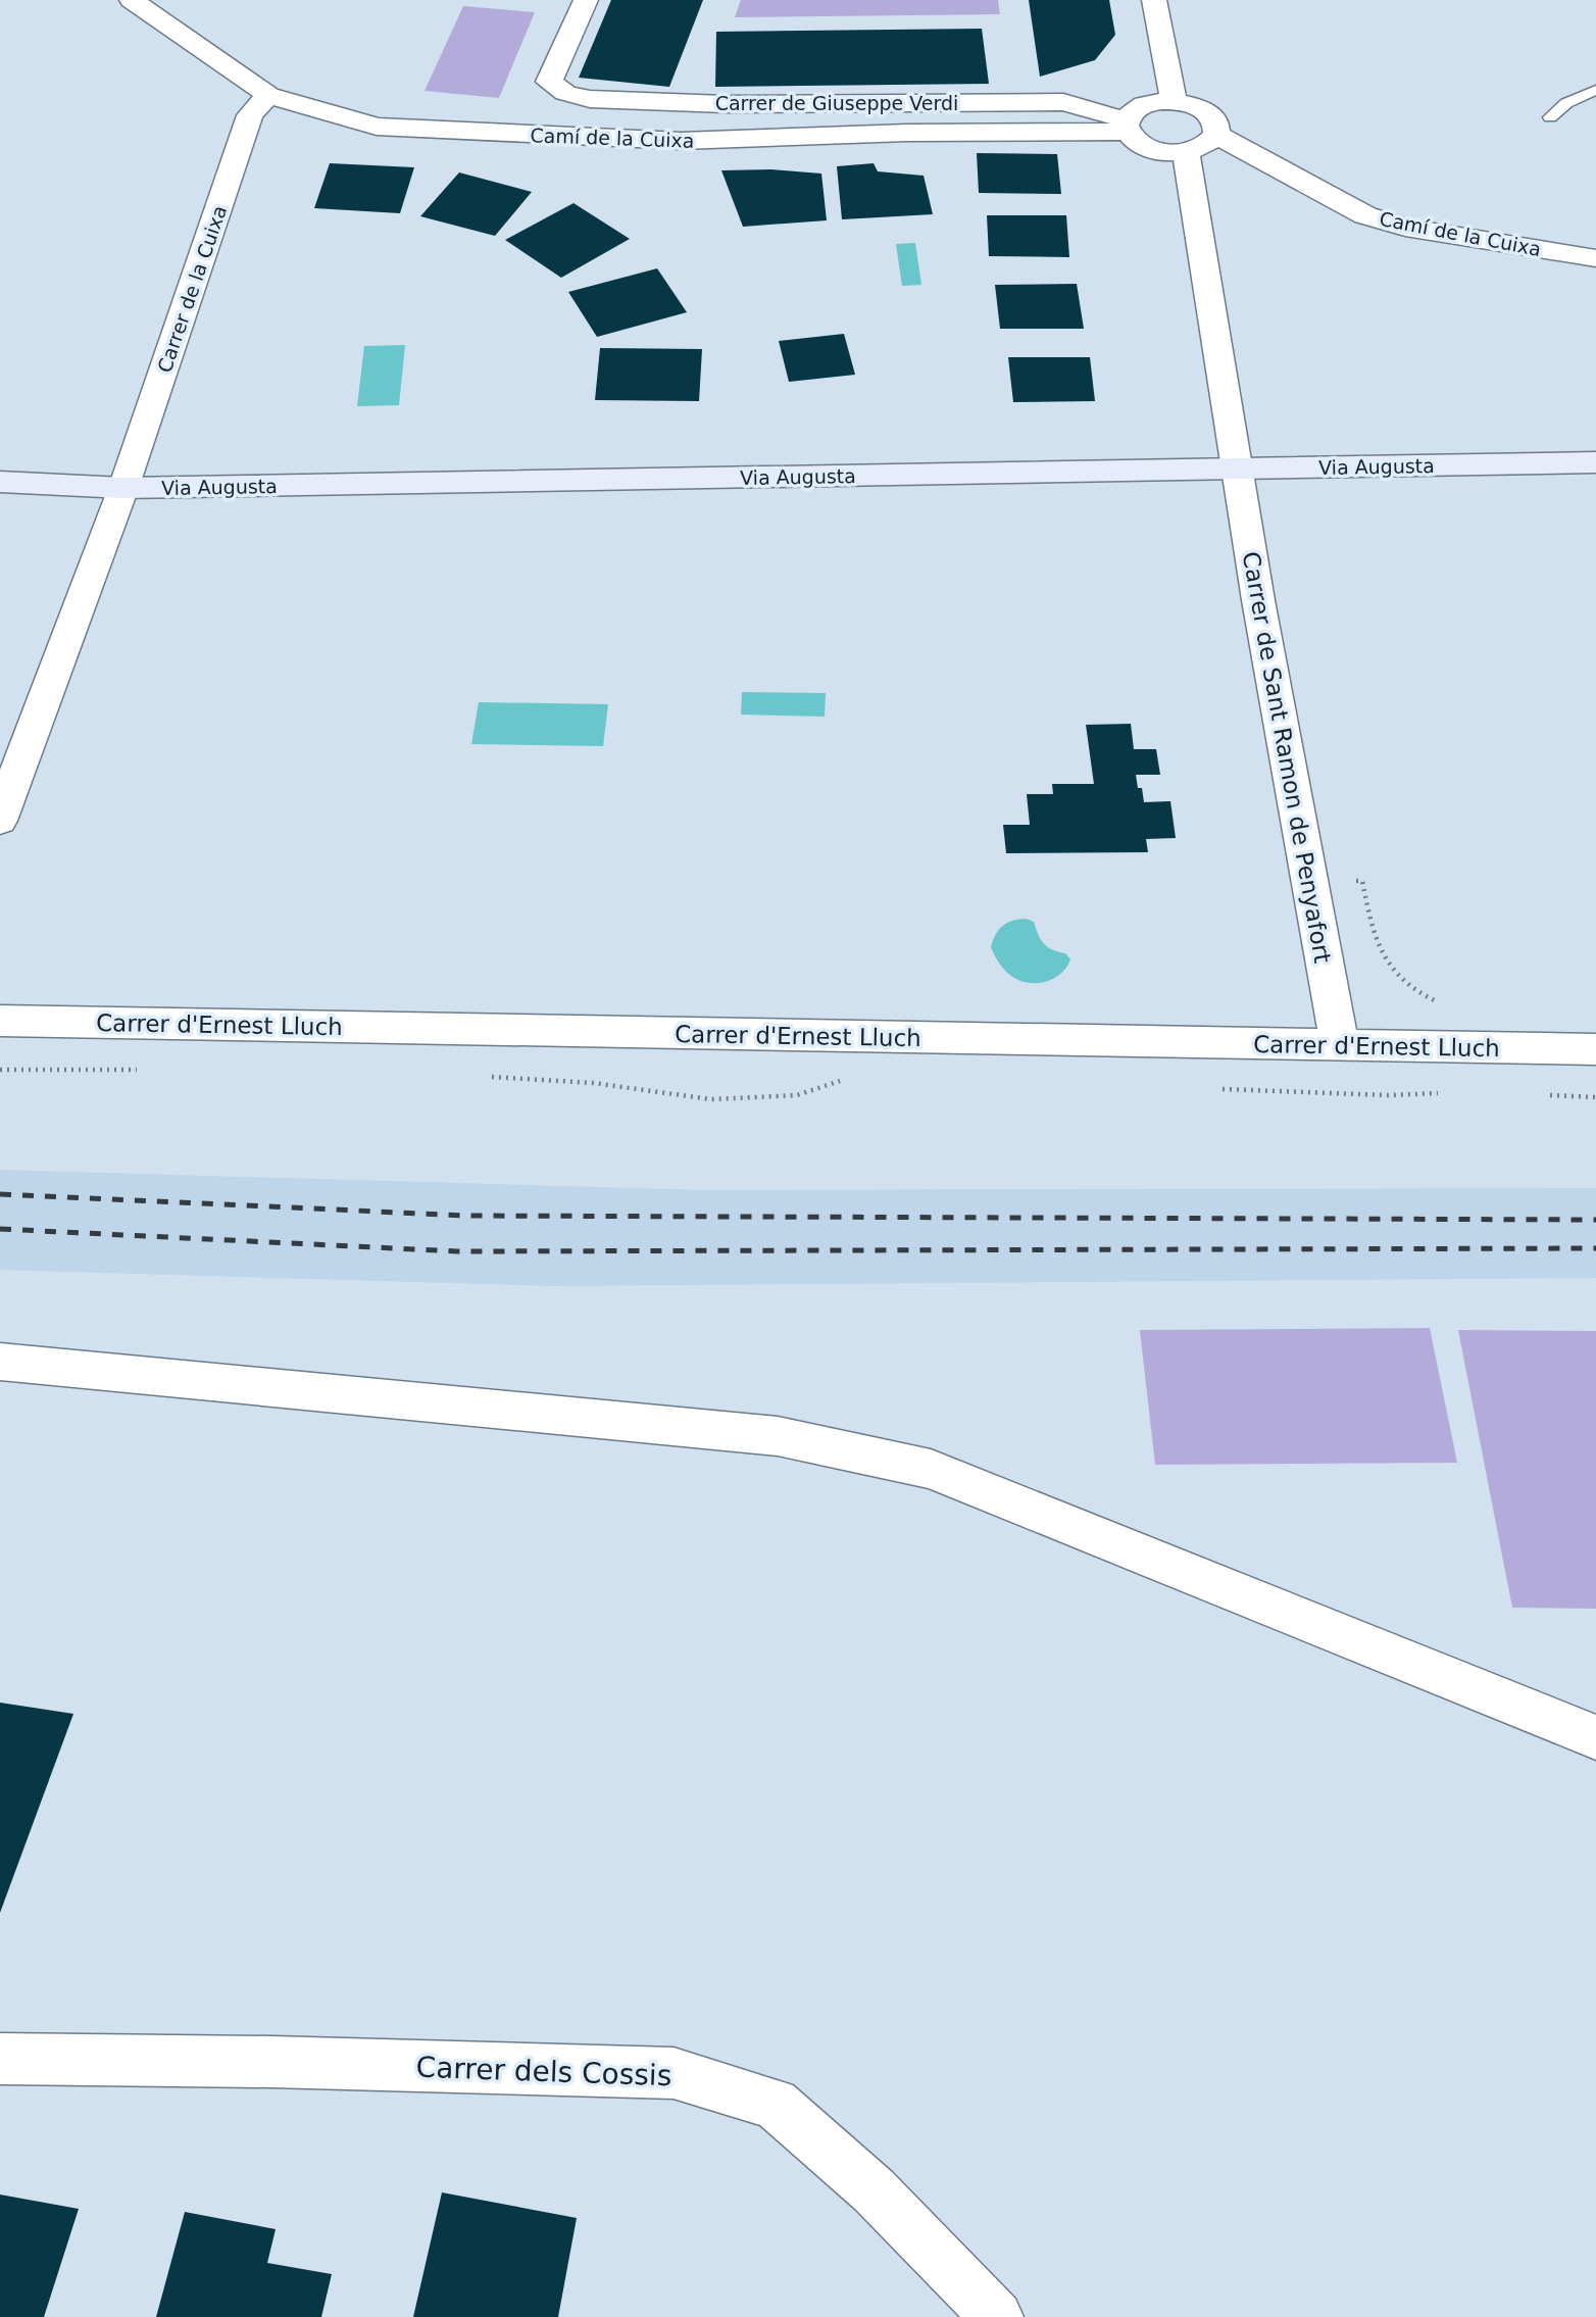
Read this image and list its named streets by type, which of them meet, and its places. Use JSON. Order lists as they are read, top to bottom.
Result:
{
  "streets": {
    "main road": ["Via Augusta"],
    "street": [
      "Carrer de Giuseppe Verdi",
      "Camí de la Cuixa",
      "Carrer de la Cuixa",
      "Carrer de Sant Ramon de Penyafort",
      "Carrer d'Ernest Lluch",
      "Carrer dels Cossis"
    ]
  },
  "crossings": [
    ["Carrer de Giuseppe Verdi", "Camí de la Cuixa"],
    ["Carrer de Giuseppe Verdi", "Carrer de Sant Ramon de Penyafort"],
    ["Camí de la Cuixa", "Carrer de la Cuixa"],
    ["Carrer de la Cuixa", "Via Augusta"],
    ["Via Augusta", "Carrer de Sant Ramon de Penyafort"],
    ["Carrer de Sant Ramon de Penyafort", "Carrer d'Ernest Lluch"]
  ]
}
